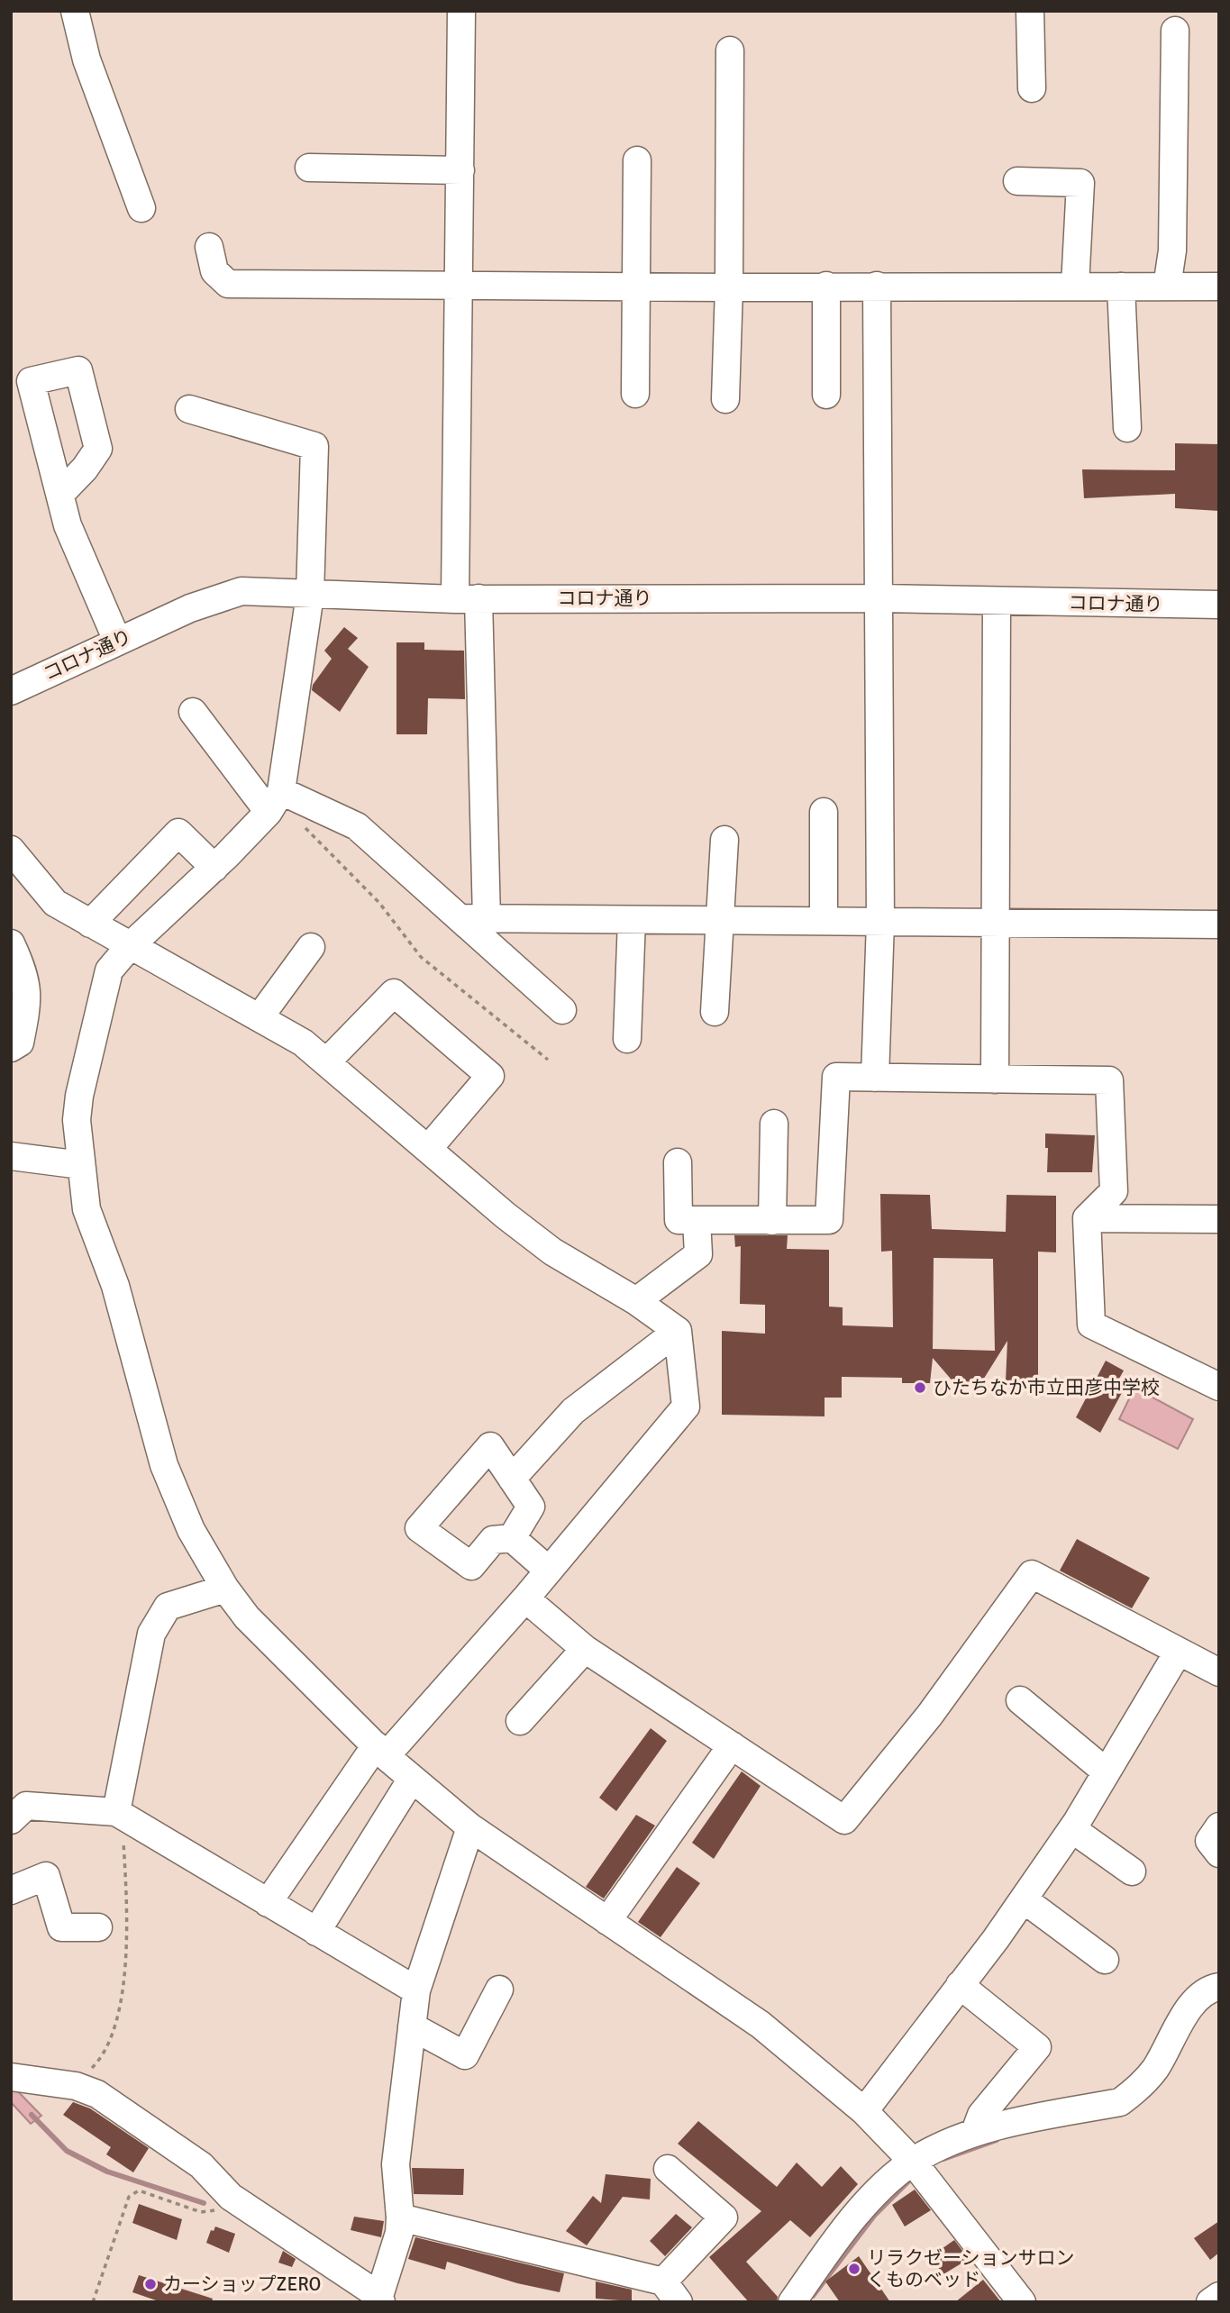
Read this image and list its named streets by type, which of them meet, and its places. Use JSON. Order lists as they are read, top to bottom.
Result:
{
  "streets": {
    "street": ["コロナ通り"]
  },
  "places": ["ひたちなか市立田彦中学校", "リラクゼーションサロン くものベッド", "カーショップZERO"]
}
